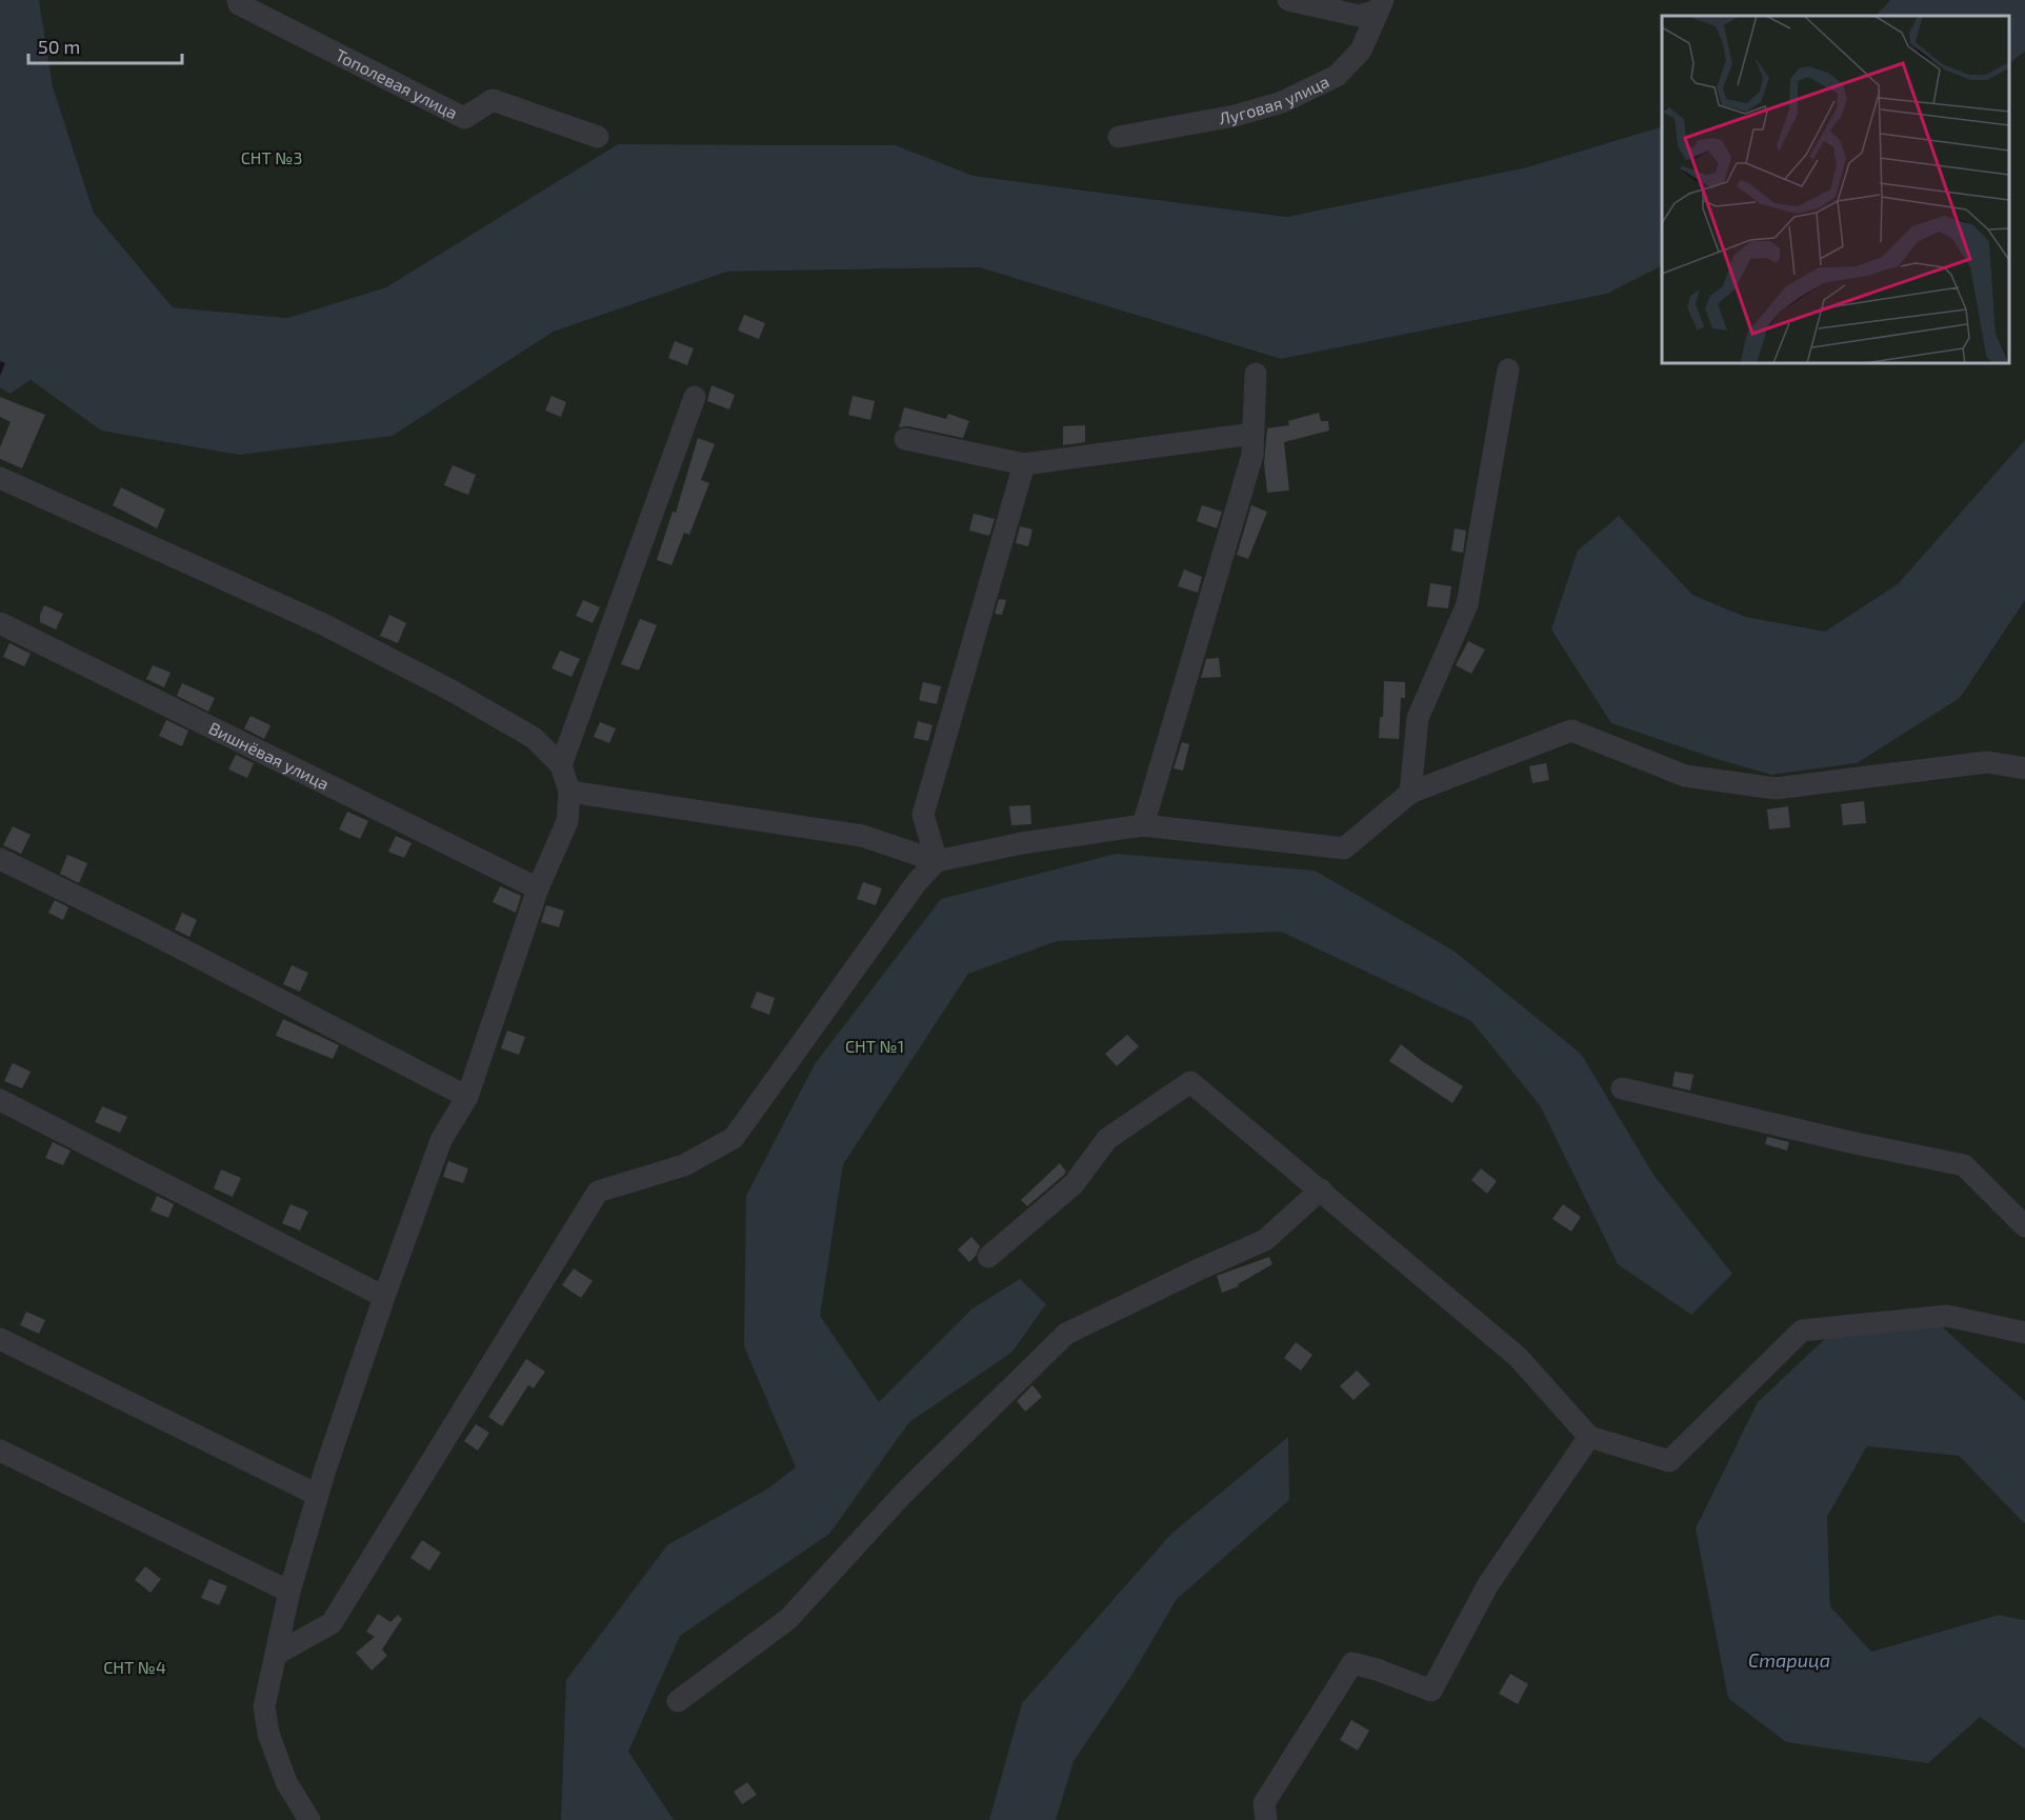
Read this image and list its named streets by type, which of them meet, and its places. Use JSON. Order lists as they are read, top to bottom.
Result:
{
  "streets": {
    "street": ["Тополевая улица", "Луговая улица", "Вишнёвая улица"]
  },
  "water": ["Старица"],
  "parks": ["СНТ №3", "СНТ №1", "СНТ №4"],
  "scale_bar": "50 m"
}
